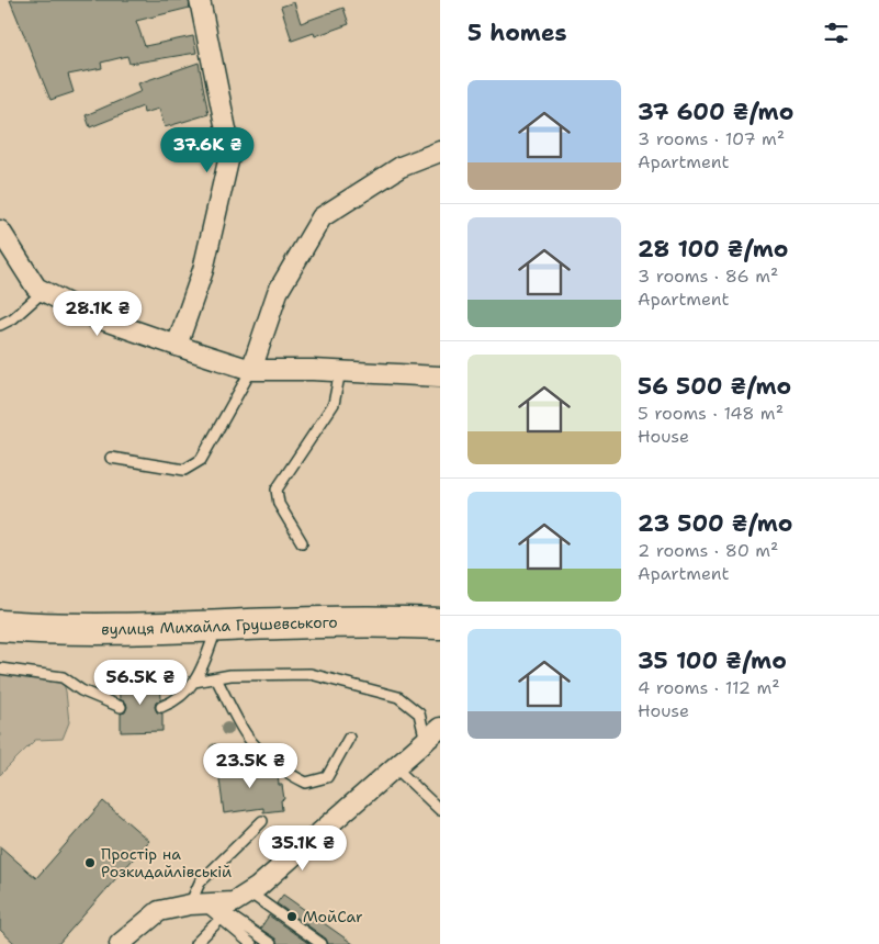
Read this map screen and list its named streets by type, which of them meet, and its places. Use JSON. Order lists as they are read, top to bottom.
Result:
{
  "streets": {
    "main road": ["вулиця Михайла Грушевського"]
  },
  "places": ["Простір на Розкидайлівській", "МойCar"],
  "page": {
    "heading": "5 homes",
    "list": [
      {
        "name": "37 600 ₴/mo",
        "note": "3 rooms · 107 m² · Apartment"
      },
      {
        "name": "28 100 ₴/mo",
        "note": "3 rooms · 86 m² · Apartment"
      },
      {
        "name": "56 500 ₴/mo",
        "note": "5 rooms · 148 m² · House"
      },
      {
        "name": "23 500 ₴/mo",
        "note": "2 rooms · 80 m² · Apartment"
      },
      {
        "name": "35 100 ₴/mo",
        "note": "4 rooms · 112 m² · House"
      }
    ],
    "price": [
      "37.6K ₴",
      "28.1K ₴",
      "56.5K ₴",
      "23.5K ₴",
      "35.1K ₴"
    ]
  }
}
